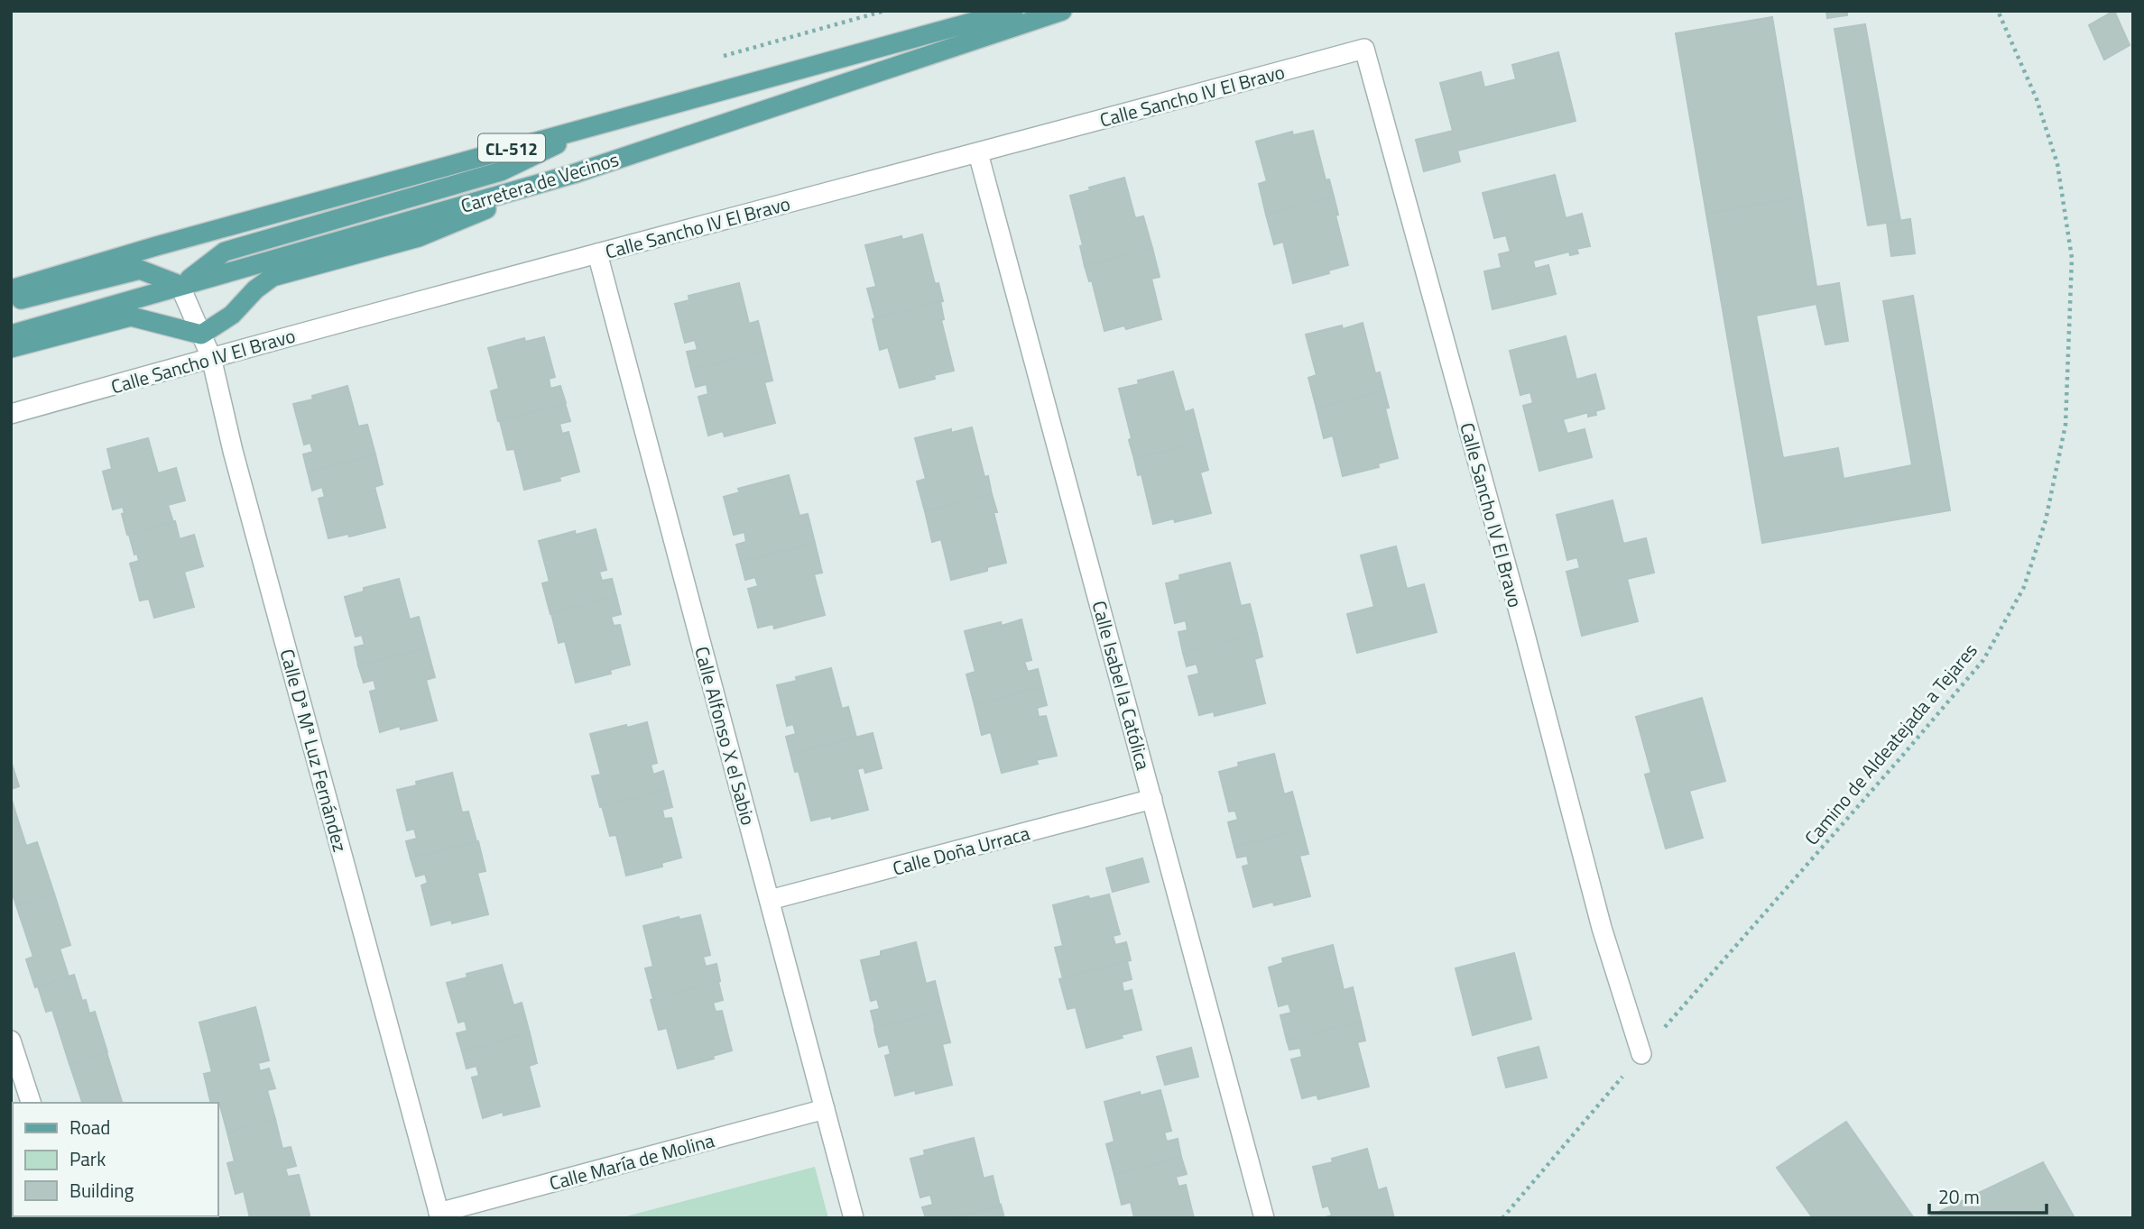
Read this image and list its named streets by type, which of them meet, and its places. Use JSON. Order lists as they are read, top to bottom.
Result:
{
  "streets": {
    "main road": ["CL-512", "Carretera de Vecinos"],
    "street": [
      "Calle Sancho IV El Bravo",
      "Calle Isabel la Católica",
      "Calle Alfonso X el Sabio",
      "Calle Dª Mª Luz Fernández",
      "Calle Doña Urraca",
      "Calle María de Molina"
    ],
    "path": ["Camino de Aldeatejada a Tejares"]
  },
  "crossings": [
    ["Calle Sancho IV El Bravo", "Calle Isabel la Católica"],
    ["Calle Sancho IV El Bravo", "Calle Alfonso X el Sabio"],
    ["Calle Sancho IV El Bravo", "Camino de Aldeatejada a Tejares"],
    ["Calle Sancho IV El Bravo", "Calle Dª Mª Luz Fernández"],
    ["Carretera de Vecinos", "Calle Dª Mª Luz Fernández"],
    ["Calle Isabel la Católica", "Calle Doña Urraca"],
    ["Calle Alfonso X el Sabio", "Calle Doña Urraca"],
    ["Calle Alfonso X el Sabio", "Calle María de Molina"],
    ["Calle Dª Mª Luz Fernández", "Calle María de Molina"]
  ],
  "legend": ["Road", "Park", "Building"],
  "scale_bar": "20 m"
}
